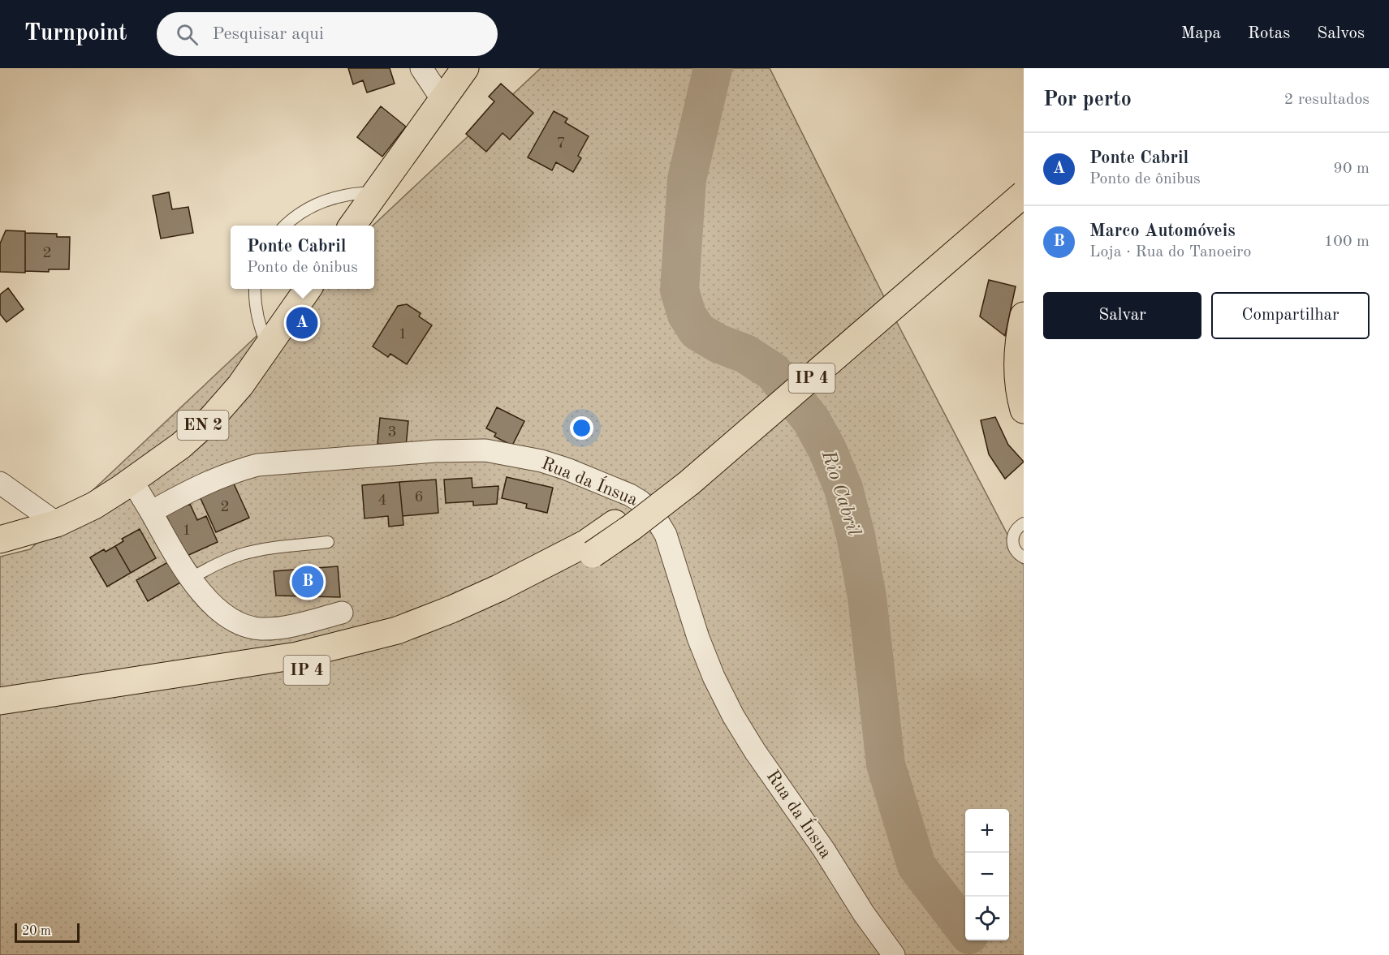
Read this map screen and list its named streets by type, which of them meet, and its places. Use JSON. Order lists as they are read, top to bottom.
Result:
{
  "streets": {
    "main road": ["IP 4", "EN 2"],
    "street": ["Rua da Ínsua"]
  },
  "water": ["Rio Cabril"],
  "house_numbers": [
    "7",
    "2",
    "1",
    "3",
    "6",
    "4",
    "2",
    "1"
  ],
  "scale_bar": "20 m",
  "page": {
    "header": "Turnpoint",
    "search": "Pesquisar aqui",
    "nav": ["Mapa", "Rotas", "Salvos"],
    "heading": ["Por perto", "2 resultados"],
    "list": [
      {
        "mark": "A",
        "name": "Ponte Cabril",
        "note": "Ponto de ônibus",
        "value": "90 m"
      },
      {
        "mark": "B",
        "name": "Marco Automóveis",
        "note": "Loja · Rua do Tanoeiro",
        "value": "100 m"
      }
    ],
    "popup": ["Ponte Cabril", "Ponto de ônibus"],
    "buttons": ["Salvar", "Compartilhar"],
    "pins": ["A", "B"],
    "map_buttons": ["+", "−"],
    "scale": "20 m"
  }
}
